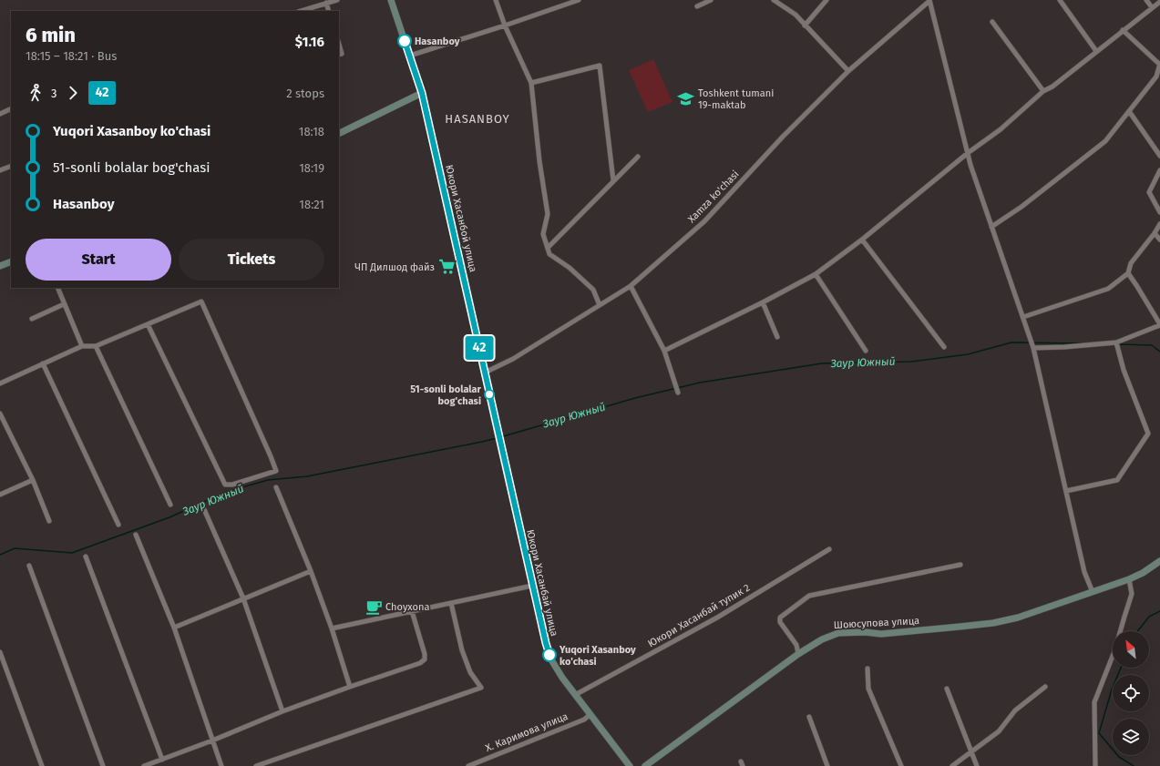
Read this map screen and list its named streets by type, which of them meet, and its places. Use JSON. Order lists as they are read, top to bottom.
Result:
{
  "streets": {
    "street": [
      "Xamza ko'chasi",
      "Юкори Хасанбой улица",
      "Юкори Хасанбай улица",
      "Юкори Хасанбай тупик 2",
      "Шоюсупова улица",
      "Х. Каримова улица"
    ]
  },
  "crossings": [
    ["Xamza ko'chasi", "Юкори Хасанбой улица"],
    ["Юкори Хасанбой улица", "Юкори Хасанбай улица"],
    ["Юкори Хасанбай улица", "Юкори Хасанбай тупик 2"],
    ["Юкори Хасанбай улица", "Х. Каримова улица"]
  ],
  "districts": ["HASANBOY"],
  "water": ["Заур Южный"],
  "places": {
    "other": ["Hasanboy", "51-sonli bolalar bog'chasi", "Yuqori Xasanboy ko'chasi"],
    "school or university": ["Toshkent tumani 19-maktab"],
    "supermarket": ["ЧП Дилшод файз"],
    "cafe": ["Choyxona"]
  },
  "lines": ["bus line 42"],
  "north": "top left",
  "page": {
    "on_map": "42",
    "heading": ["6 min", "18:15 – 18:21 · Bus", "$1.16"],
    "legs": ["3", "42", "2 stops"],
    "list": [
      {
        "name": "Yuqori Xasanboy ko'chasi",
        "value": "18:18"
      },
      {
        "name": "51-sonli bolalar bog'chasi",
        "value": "18:19"
      },
      {
        "name": "Hasanboy",
        "value": "18:21"
      }
    ],
    "buttons": ["Start", "Tickets"]
  }
}
